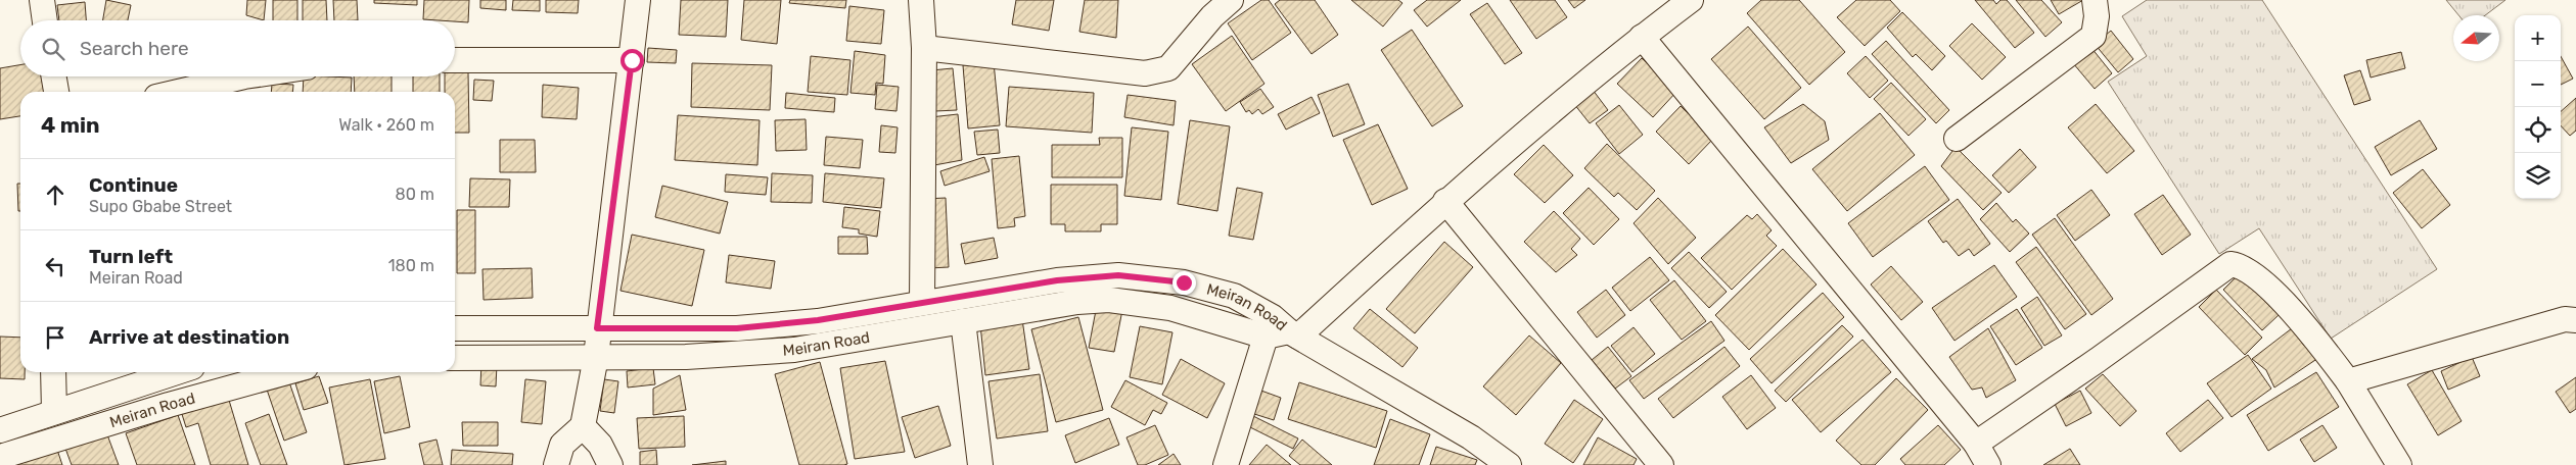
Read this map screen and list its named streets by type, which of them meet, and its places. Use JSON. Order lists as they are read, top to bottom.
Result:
{
  "streets": {
    "street": ["Meiran Road"]
  },
  "north": "left",
  "page": {
    "map_buttons": ["+", "−"],
    "search": "Search here",
    "heading": ["4 min", "Walk · 260 m"],
    "list": [
      ["Continue", "Supo Gbabe Street", "80 m"],
      ["Turn left", "Meiran Road", "180 m"],
      "Arrive at destination"
    ]
  }
}
